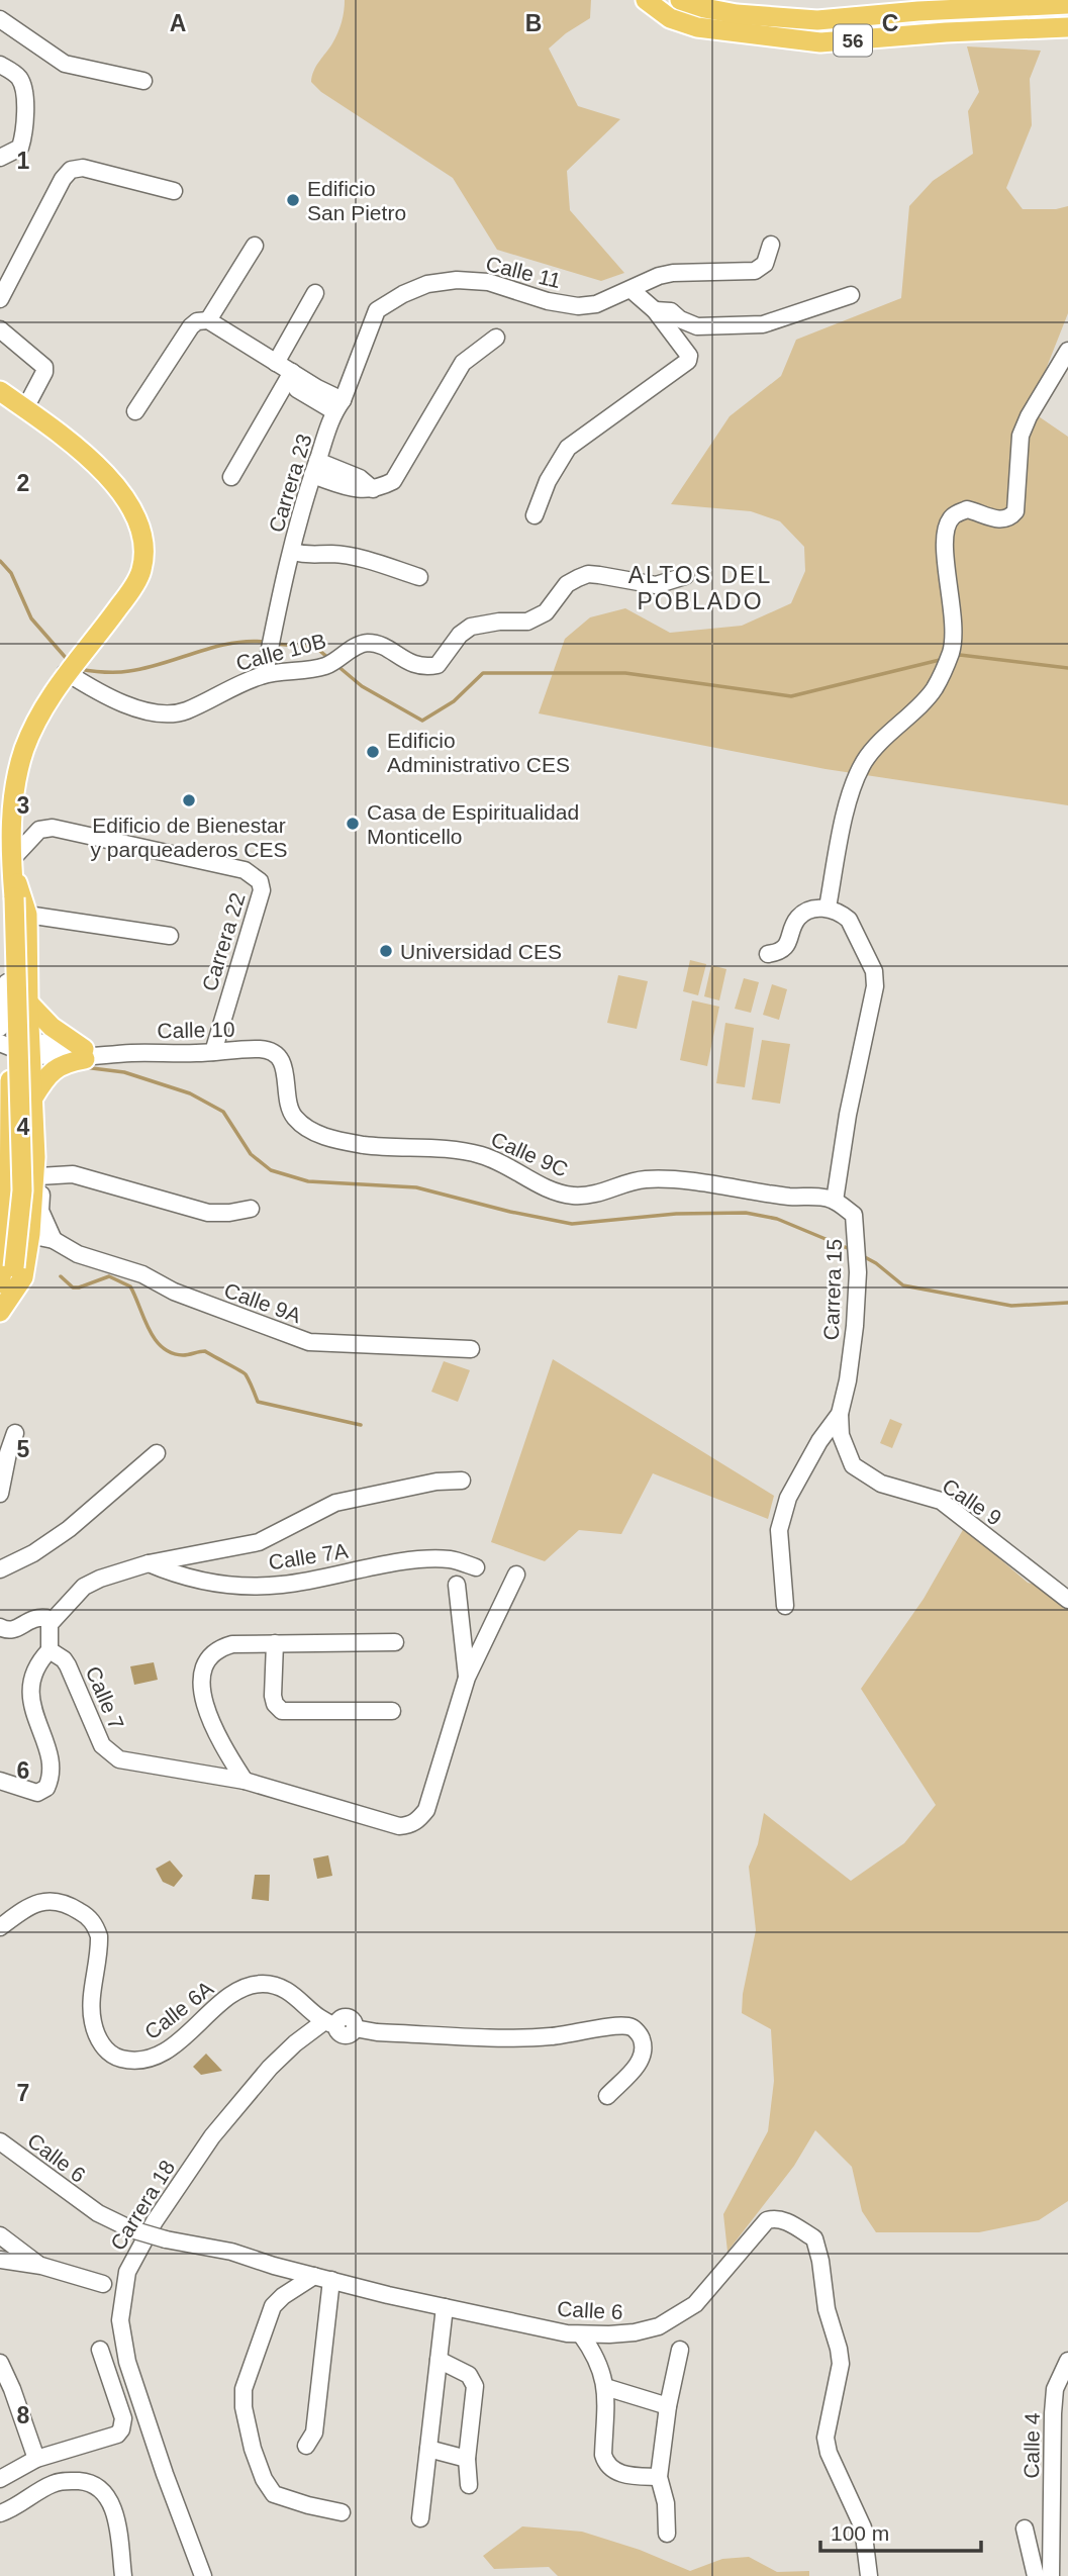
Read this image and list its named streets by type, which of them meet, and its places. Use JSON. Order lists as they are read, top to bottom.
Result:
{
  "streets": {
    "main road": ["56"],
    "street": [
      "Calle 11",
      "Carrera 23",
      "Calle 10B",
      "Carrera 22",
      "Calle 10",
      "Calle 9C",
      "Carrera 15",
      "Calle 9A",
      "Calle 9",
      "Calle 7A",
      "Calle 7",
      "Calle 6A",
      "Calle 6",
      "Carrera 18",
      "Calle 4"
    ]
  },
  "crossings": [
    ["Calle 11", "Carrera 23"],
    ["Carrera 23", "Calle 10B"],
    ["Carrera 22", "Calle 10"],
    ["Calle 10", "Calle 9C"],
    ["Calle 9C", "Carrera 15"],
    ["Carrera 15", "Calle 9"],
    ["Calle 6A", "Carrera 18"]
  ],
  "districts": ["ALTOS DEL POBLADO"],
  "places": [
    "Edificio San Pietro",
    "Edificio Administrativo CES",
    "Edificio de Bienestar y parqueaderos CES",
    "Casa de Espiritualidad Monticello",
    "Universidad CES"
  ],
  "scale_bar": "100 m",
  "grid": {
    "columns": ["A", "B", "C"],
    "rows": [
      "1",
      "2",
      "3",
      "4",
      "5",
      "6",
      "7",
      "8"
    ]
  }
}
